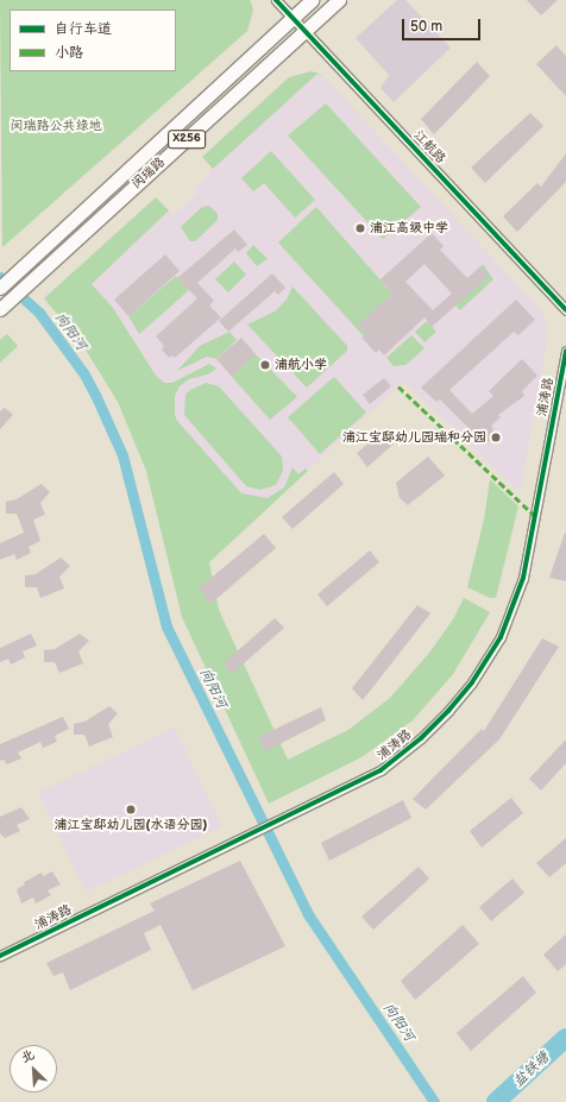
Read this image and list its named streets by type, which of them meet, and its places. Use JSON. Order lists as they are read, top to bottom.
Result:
{
  "streets": {
    "main road": ["X256", "闵瑞路"],
    "street": ["江航路", "浦涛路"]
  },
  "crossings": [
    ["江航路", "闵瑞路"]
  ],
  "water": ["向阳河", "盐铁塘"],
  "parks": ["闵瑞路公共绿地"],
  "places": [
    "浦江高级中学",
    "浦航小学",
    "浦江宝邸幼儿园瑞和分园",
    "浦江宝邸幼儿园(水语分园)"
  ],
  "legend": ["自行车道", "小路"],
  "scale_bar": "50 m",
  "north": "top left"
}
